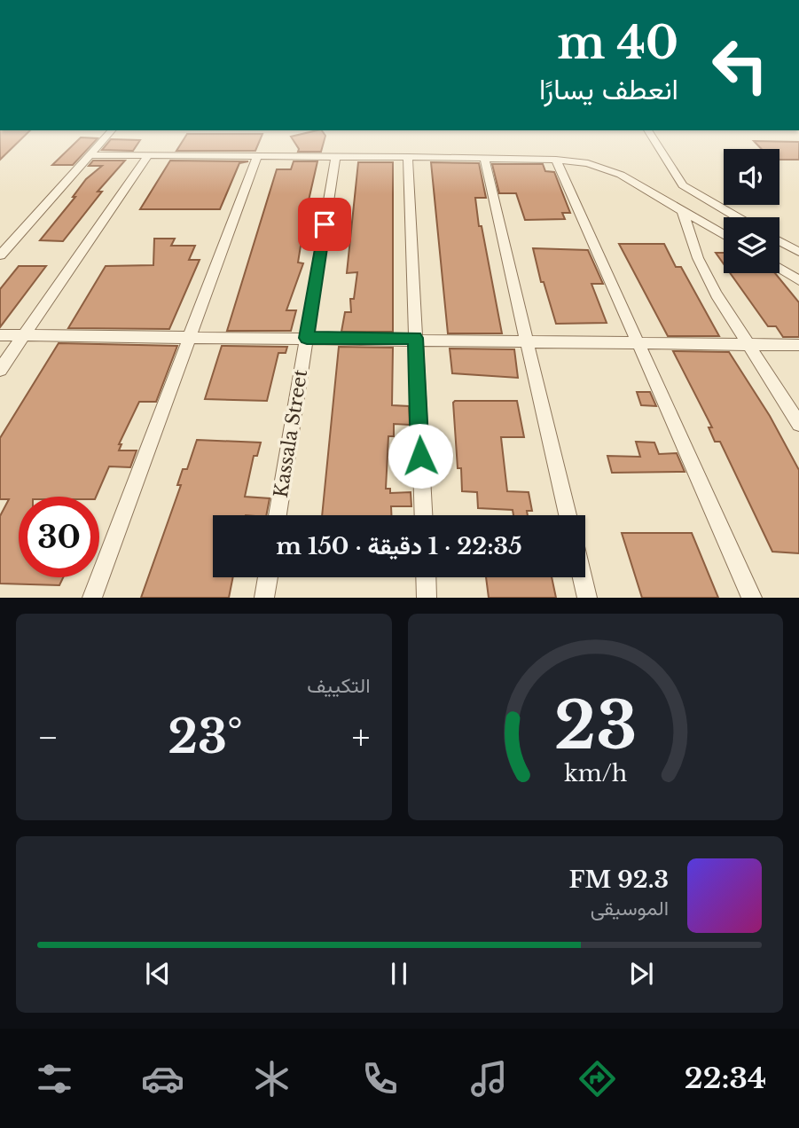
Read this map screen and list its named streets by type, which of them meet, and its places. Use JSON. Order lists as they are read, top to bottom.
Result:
{
  "streets": {
    "street": ["Kassala Street"]
  },
  "page": {
    "turn": ["40 m", "انعطف يسارًا"],
    "limit": "30",
    "trip": "22:35 · 1 دقيقة · 150 m",
    "tile": "التكييف",
    "heat": ["−", "23°", "+"],
    "song": ["92.3 FM", "الموسيقى"],
    "tabs": "22:34",
    "gauge": ["23", "km/h"]
  }
}
